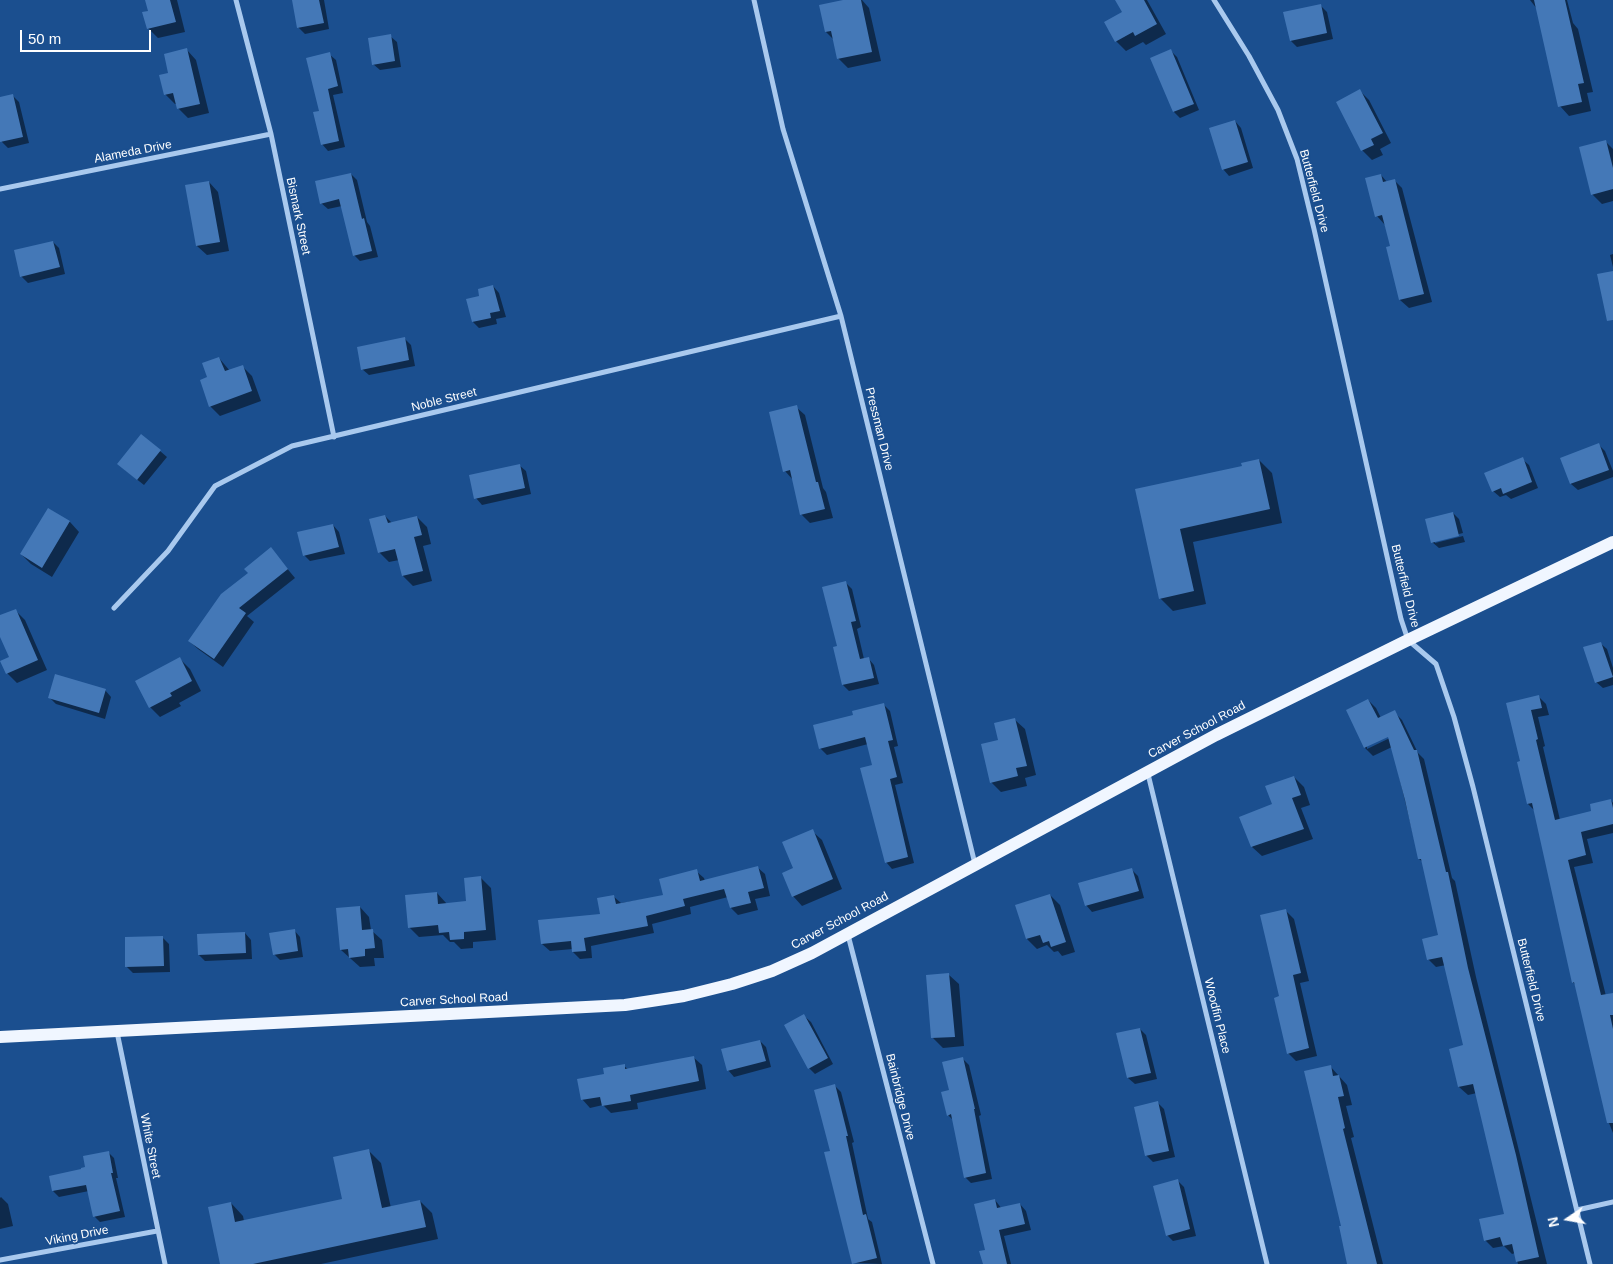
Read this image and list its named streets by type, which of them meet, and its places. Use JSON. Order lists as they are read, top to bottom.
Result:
{
  "streets": {
    "main road": ["Carver School Road"],
    "street": [
      "Alameda Drive",
      "Butterfield Drive",
      "Bismark Street",
      "Noble Street",
      "Pressman Drive",
      "Woodfin Place",
      "Bainbridge Drive",
      "White Street",
      "Viking Drive"
    ]
  },
  "crossings": [
    ["Alameda Drive", "Bismark Street"],
    ["Butterfield Drive", "Carver School Road"],
    ["Bismark Street", "Noble Street"],
    ["Noble Street", "Pressman Drive"],
    ["Pressman Drive", "Carver School Road"],
    ["Carver School Road", "Woodfin Place"],
    ["Carver School Road", "Bainbridge Drive"],
    ["Carver School Road", "White Street"],
    ["White Street", "Viking Drive"]
  ],
  "scale_bar": "50 m",
  "north": "left"
}
